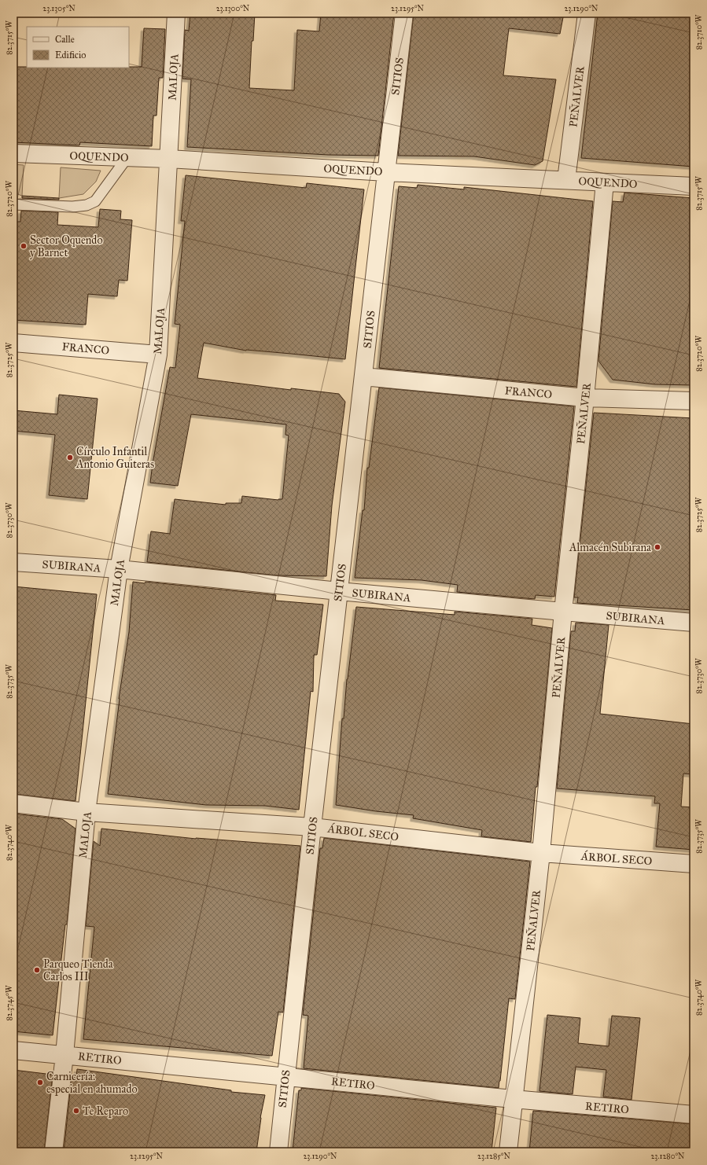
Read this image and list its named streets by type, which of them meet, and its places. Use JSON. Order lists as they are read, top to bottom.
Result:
{
  "streets": {
    "street": [
      "SITIOS",
      "MALOJA",
      "PEÑALVER",
      "OQUENDO",
      "FRANCO",
      "SUBIRANA",
      "ÁRBOL SECO",
      "RETIRO"
    ]
  },
  "crossings": [
    ["SITIOS", "OQUENDO"],
    ["SITIOS", "FRANCO"],
    ["SITIOS", "SUBIRANA"],
    ["SITIOS", "ÁRBOL SECO"],
    ["SITIOS", "RETIRO"],
    ["MALOJA", "OQUENDO"],
    ["MALOJA", "FRANCO"],
    ["MALOJA", "SUBIRANA"],
    ["MALOJA", "ÁRBOL SECO"],
    ["MALOJA", "RETIRO"],
    ["PEÑALVER", "OQUENDO"],
    ["PEÑALVER", "FRANCO"],
    ["PEÑALVER", "SUBIRANA"],
    ["PEÑALVER", "ÁRBOL SECO"],
    ["PEÑALVER", "RETIRO"]
  ],
  "places": [
    "Sector Oquendo y Barnet",
    "Círculo Infantil Antonio Guiteras",
    "Almacén Subirana",
    "Parqueo Tienda Carlos III",
    "Carnicería: especial en ahumado",
    "Te Reparo"
  ],
  "legend": ["Calle", "Edificio"],
  "coordinates": [
    "23.1305°N",
    "23.1300°N",
    "23.1295°N",
    "23.1290°N",
    "82.3710°W",
    "82.3715°W",
    "82.3720°W",
    "82.3725°W",
    "82.3730°W",
    "82.3735°W",
    "82.3740°W",
    "82.3745°W",
    "23.1285°N",
    "23.1280°N"
  ]
}
